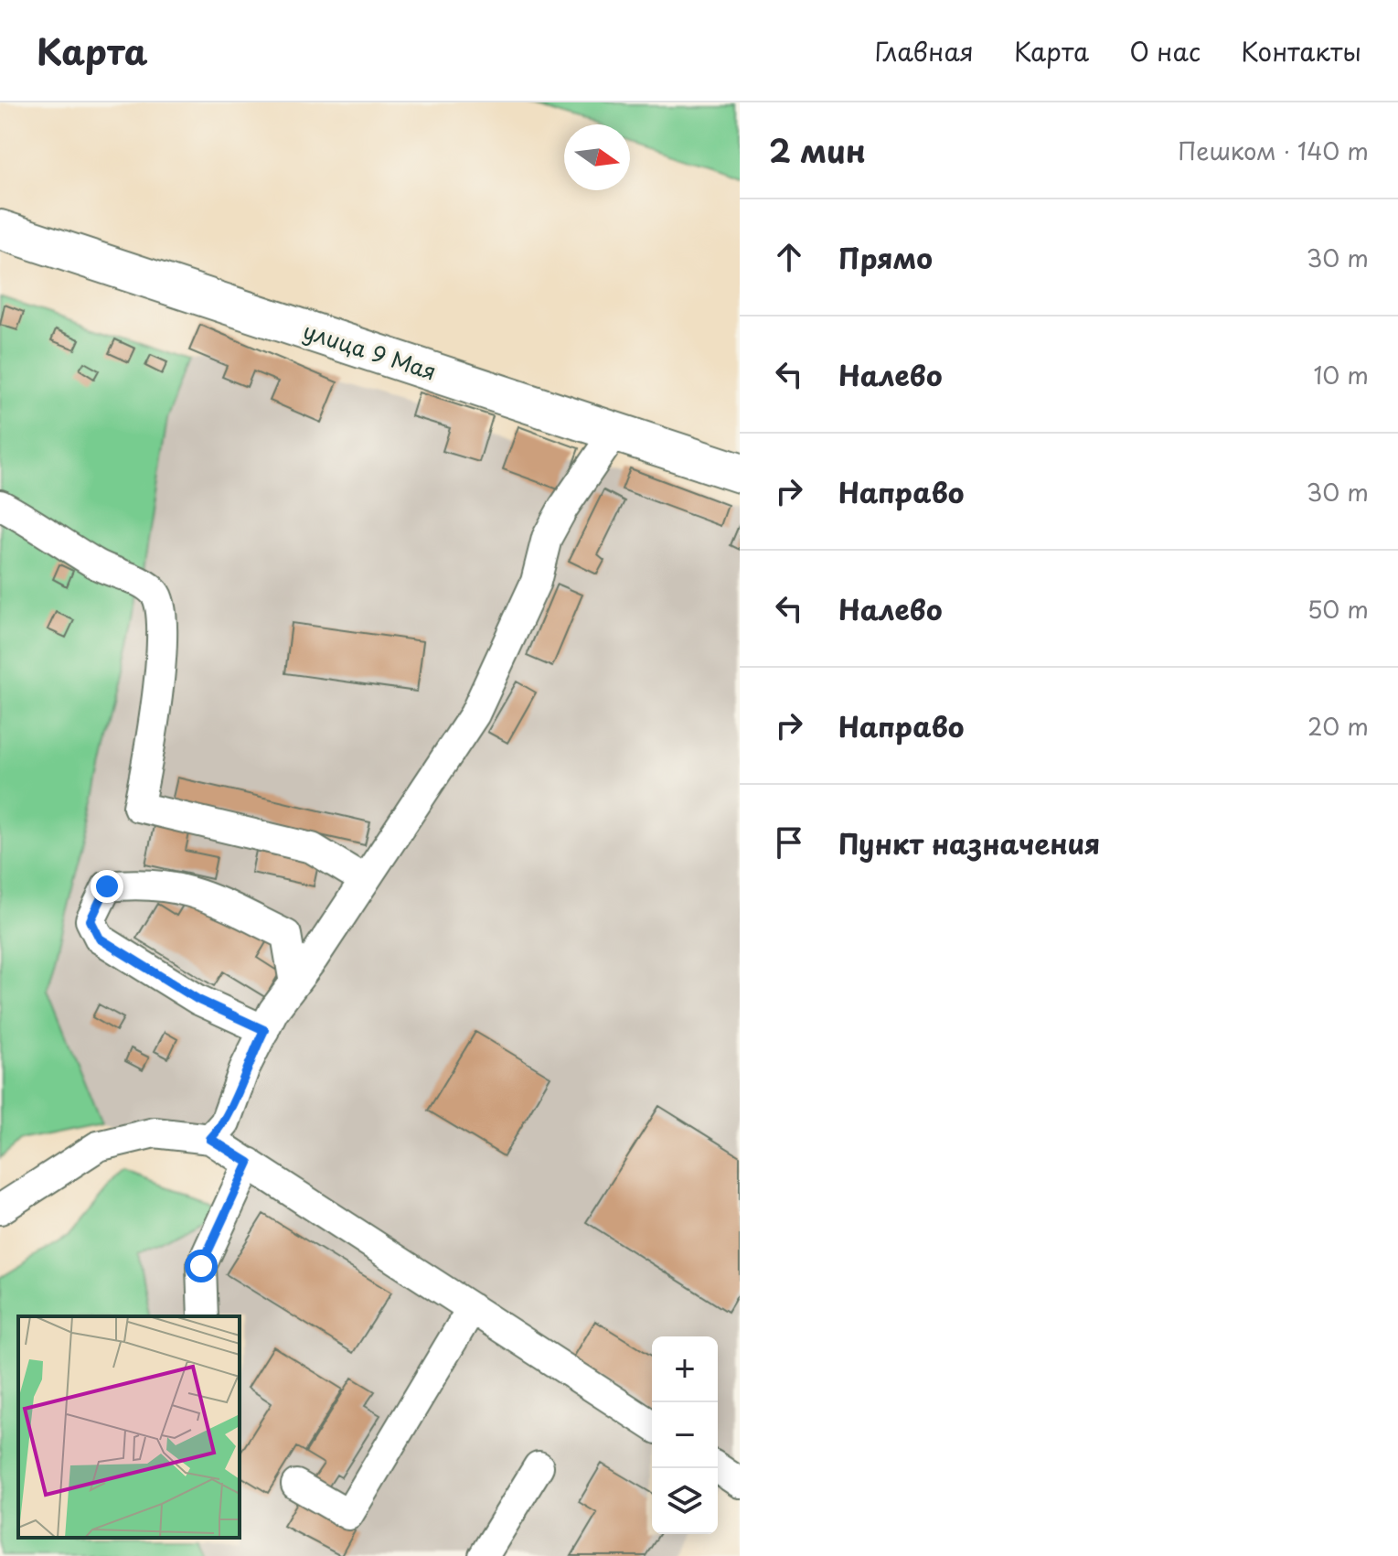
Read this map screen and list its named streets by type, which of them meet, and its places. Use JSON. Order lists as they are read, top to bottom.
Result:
{
  "streets": {
    "main road": ["улица 9 Мая"]
  },
  "north": "right",
  "page": {
    "header": "Карта",
    "nav": [
      "Главная",
      "Карта",
      "О нас",
      "Контакты"
    ],
    "heading": ["2 мин", "Пешком · 140 m"],
    "list": [
      ["Прямо", "30 m"],
      ["Налево", "10 m"],
      ["Направо", "30 m"],
      ["Налево", "50 m"],
      ["Направо", "20 m"],
      "Пункт назначения"
    ],
    "map_buttons": ["+", "−"]
  }
}
